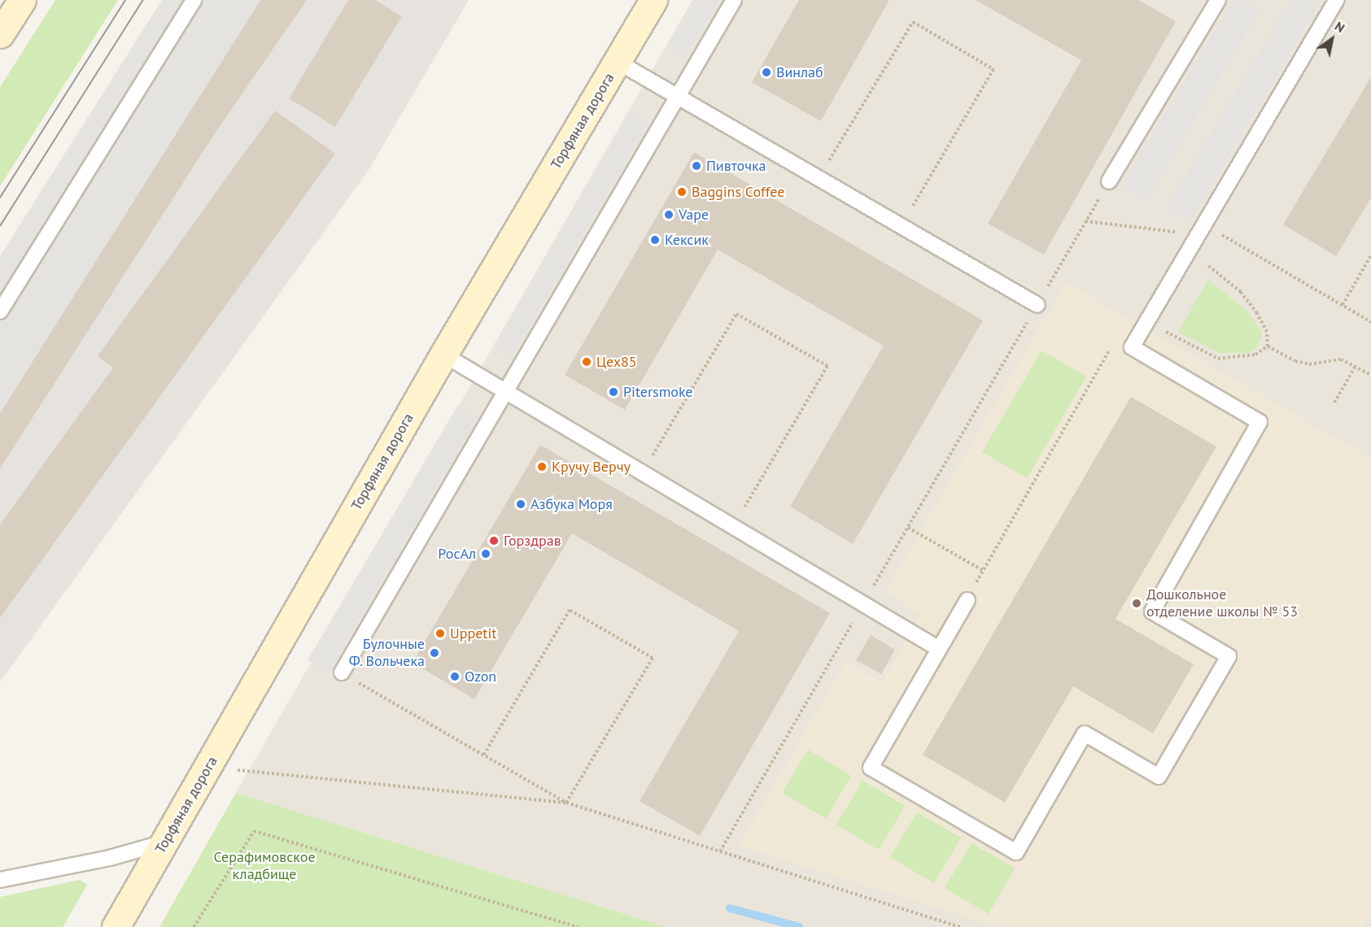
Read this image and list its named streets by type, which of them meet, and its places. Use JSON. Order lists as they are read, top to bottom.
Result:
{
  "streets": {
    "main road": ["Торфяная дорога"]
  },
  "parks": ["Серафимовское кладбище"],
  "places": [
    "Винлаб",
    "Пивточка",
    "Baggins Coffee",
    "Vape",
    "Кексик",
    "Цех85",
    "Pitersmoke",
    "Кручу Верчу",
    "Азбука Моря",
    "Горздрав",
    "РосАл",
    "Дошкольное отделение школы № 53",
    "Uppetit",
    "Булочные Ф. Вольчека",
    "Ozon"
  ],
  "north": "top right"
}
